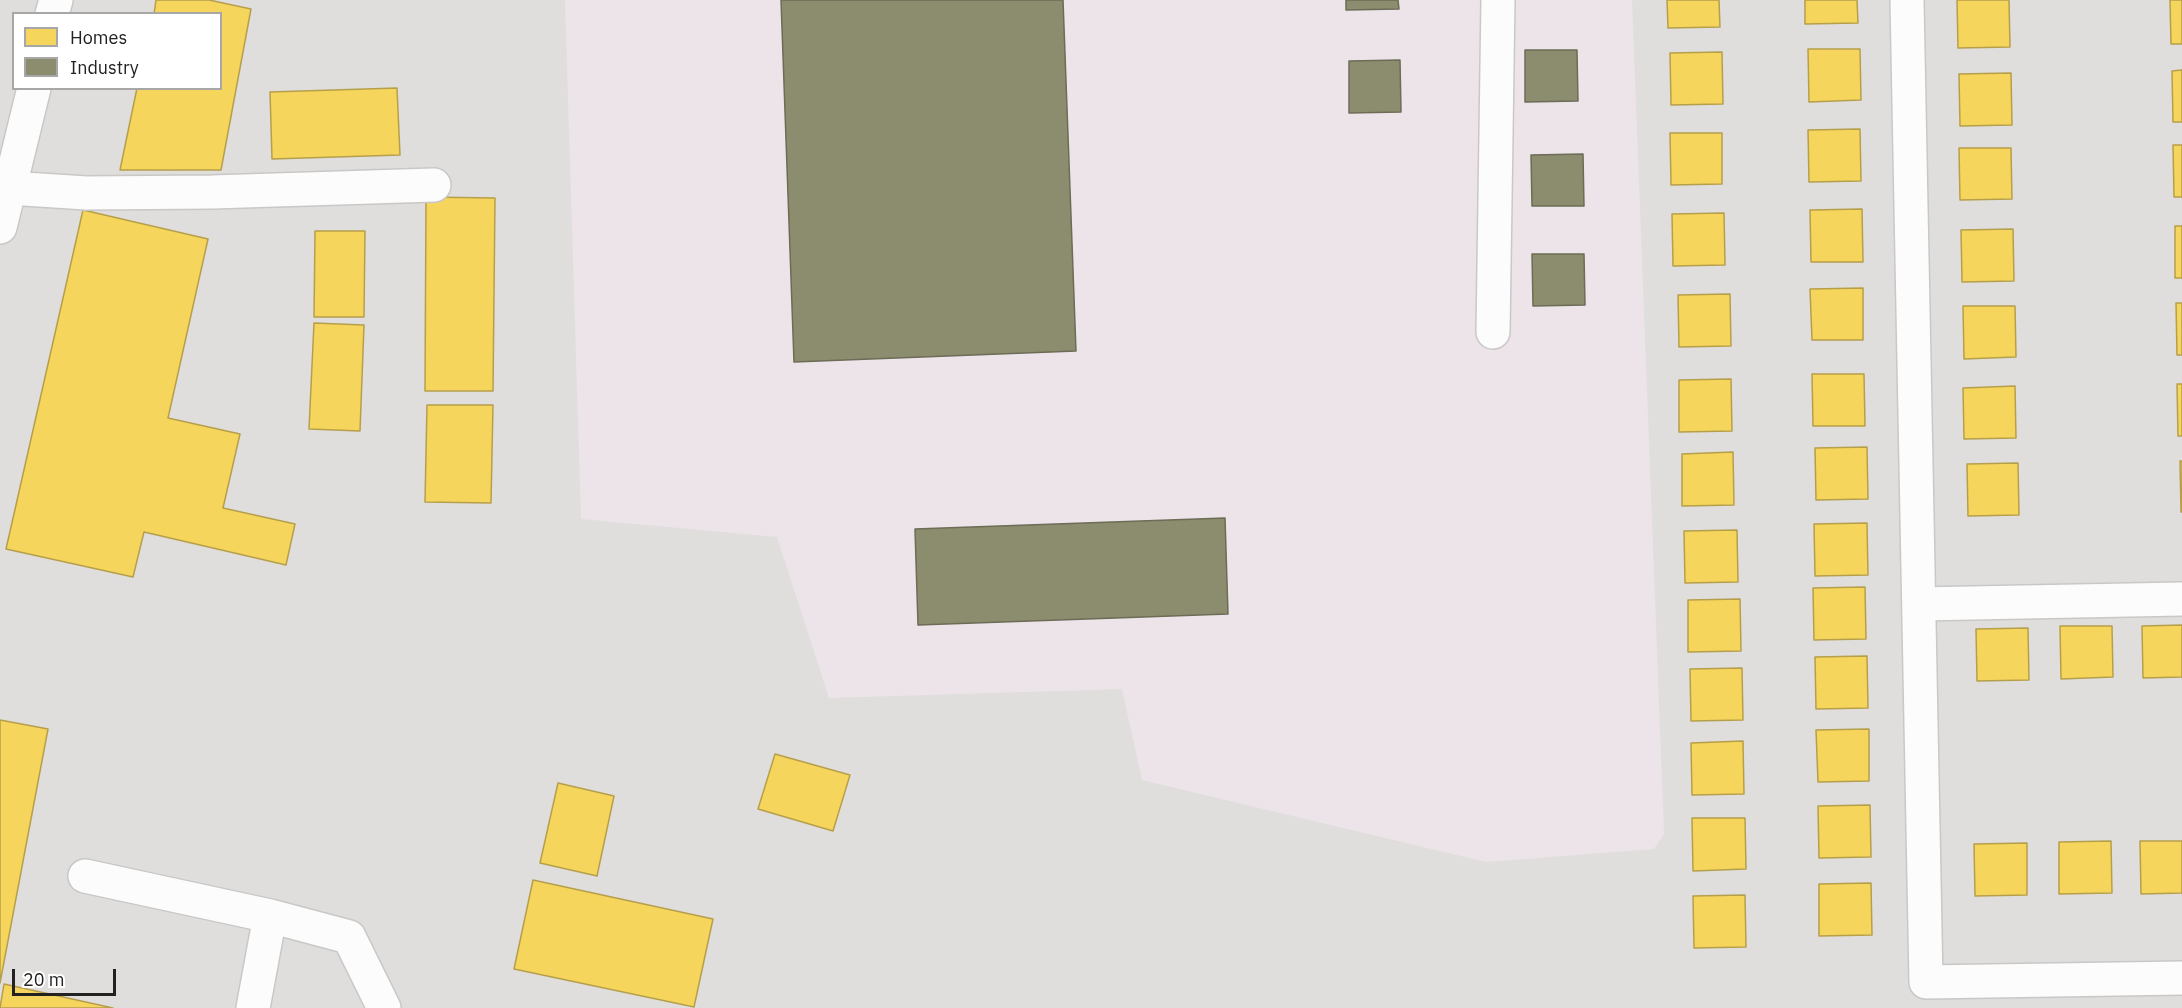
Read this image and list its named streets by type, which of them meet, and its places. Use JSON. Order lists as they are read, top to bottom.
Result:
{
  "legend": ["Homes", "Industry"],
  "scale_bar": "20 m"
}
